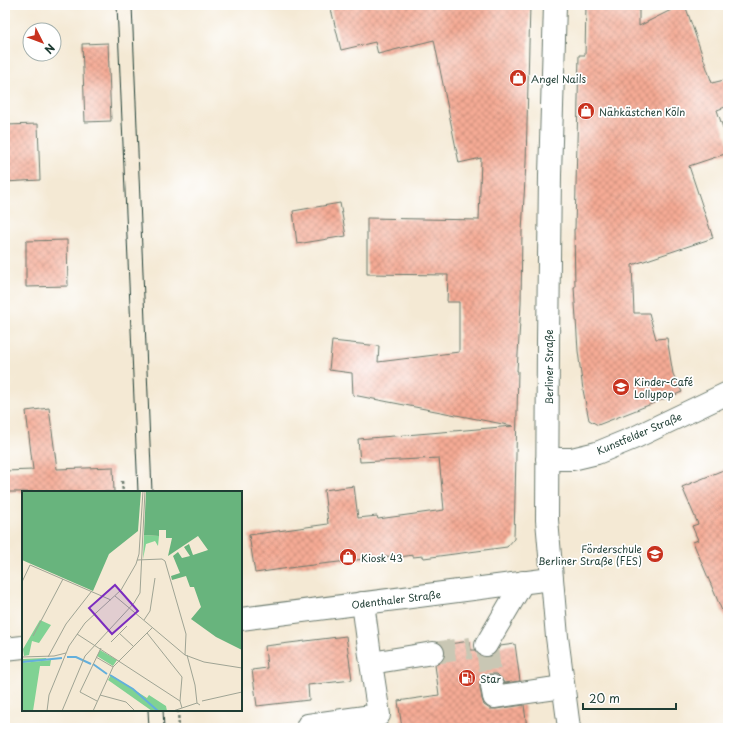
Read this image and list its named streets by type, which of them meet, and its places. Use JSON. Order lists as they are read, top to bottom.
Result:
{
  "streets": {
    "main road": ["Berliner Straße", "Kunstfelder Straße", "Odenthaler Straße"]
  },
  "crossings": [
    ["Berliner Straße", "Kunstfelder Straße"],
    ["Berliner Straße", "Odenthaler Straße"]
  ],
  "places": {
    "shop": ["Angel Nails", "Nähkästchen Köln", "Kiosk 43"],
    "school or university": ["Kinder-Café Lollypop", "Förderschule Berliner Straße (FES)"],
    "fuel station": ["Star"]
  },
  "scale_bar": "20 m",
  "north": "bottom right"
}
